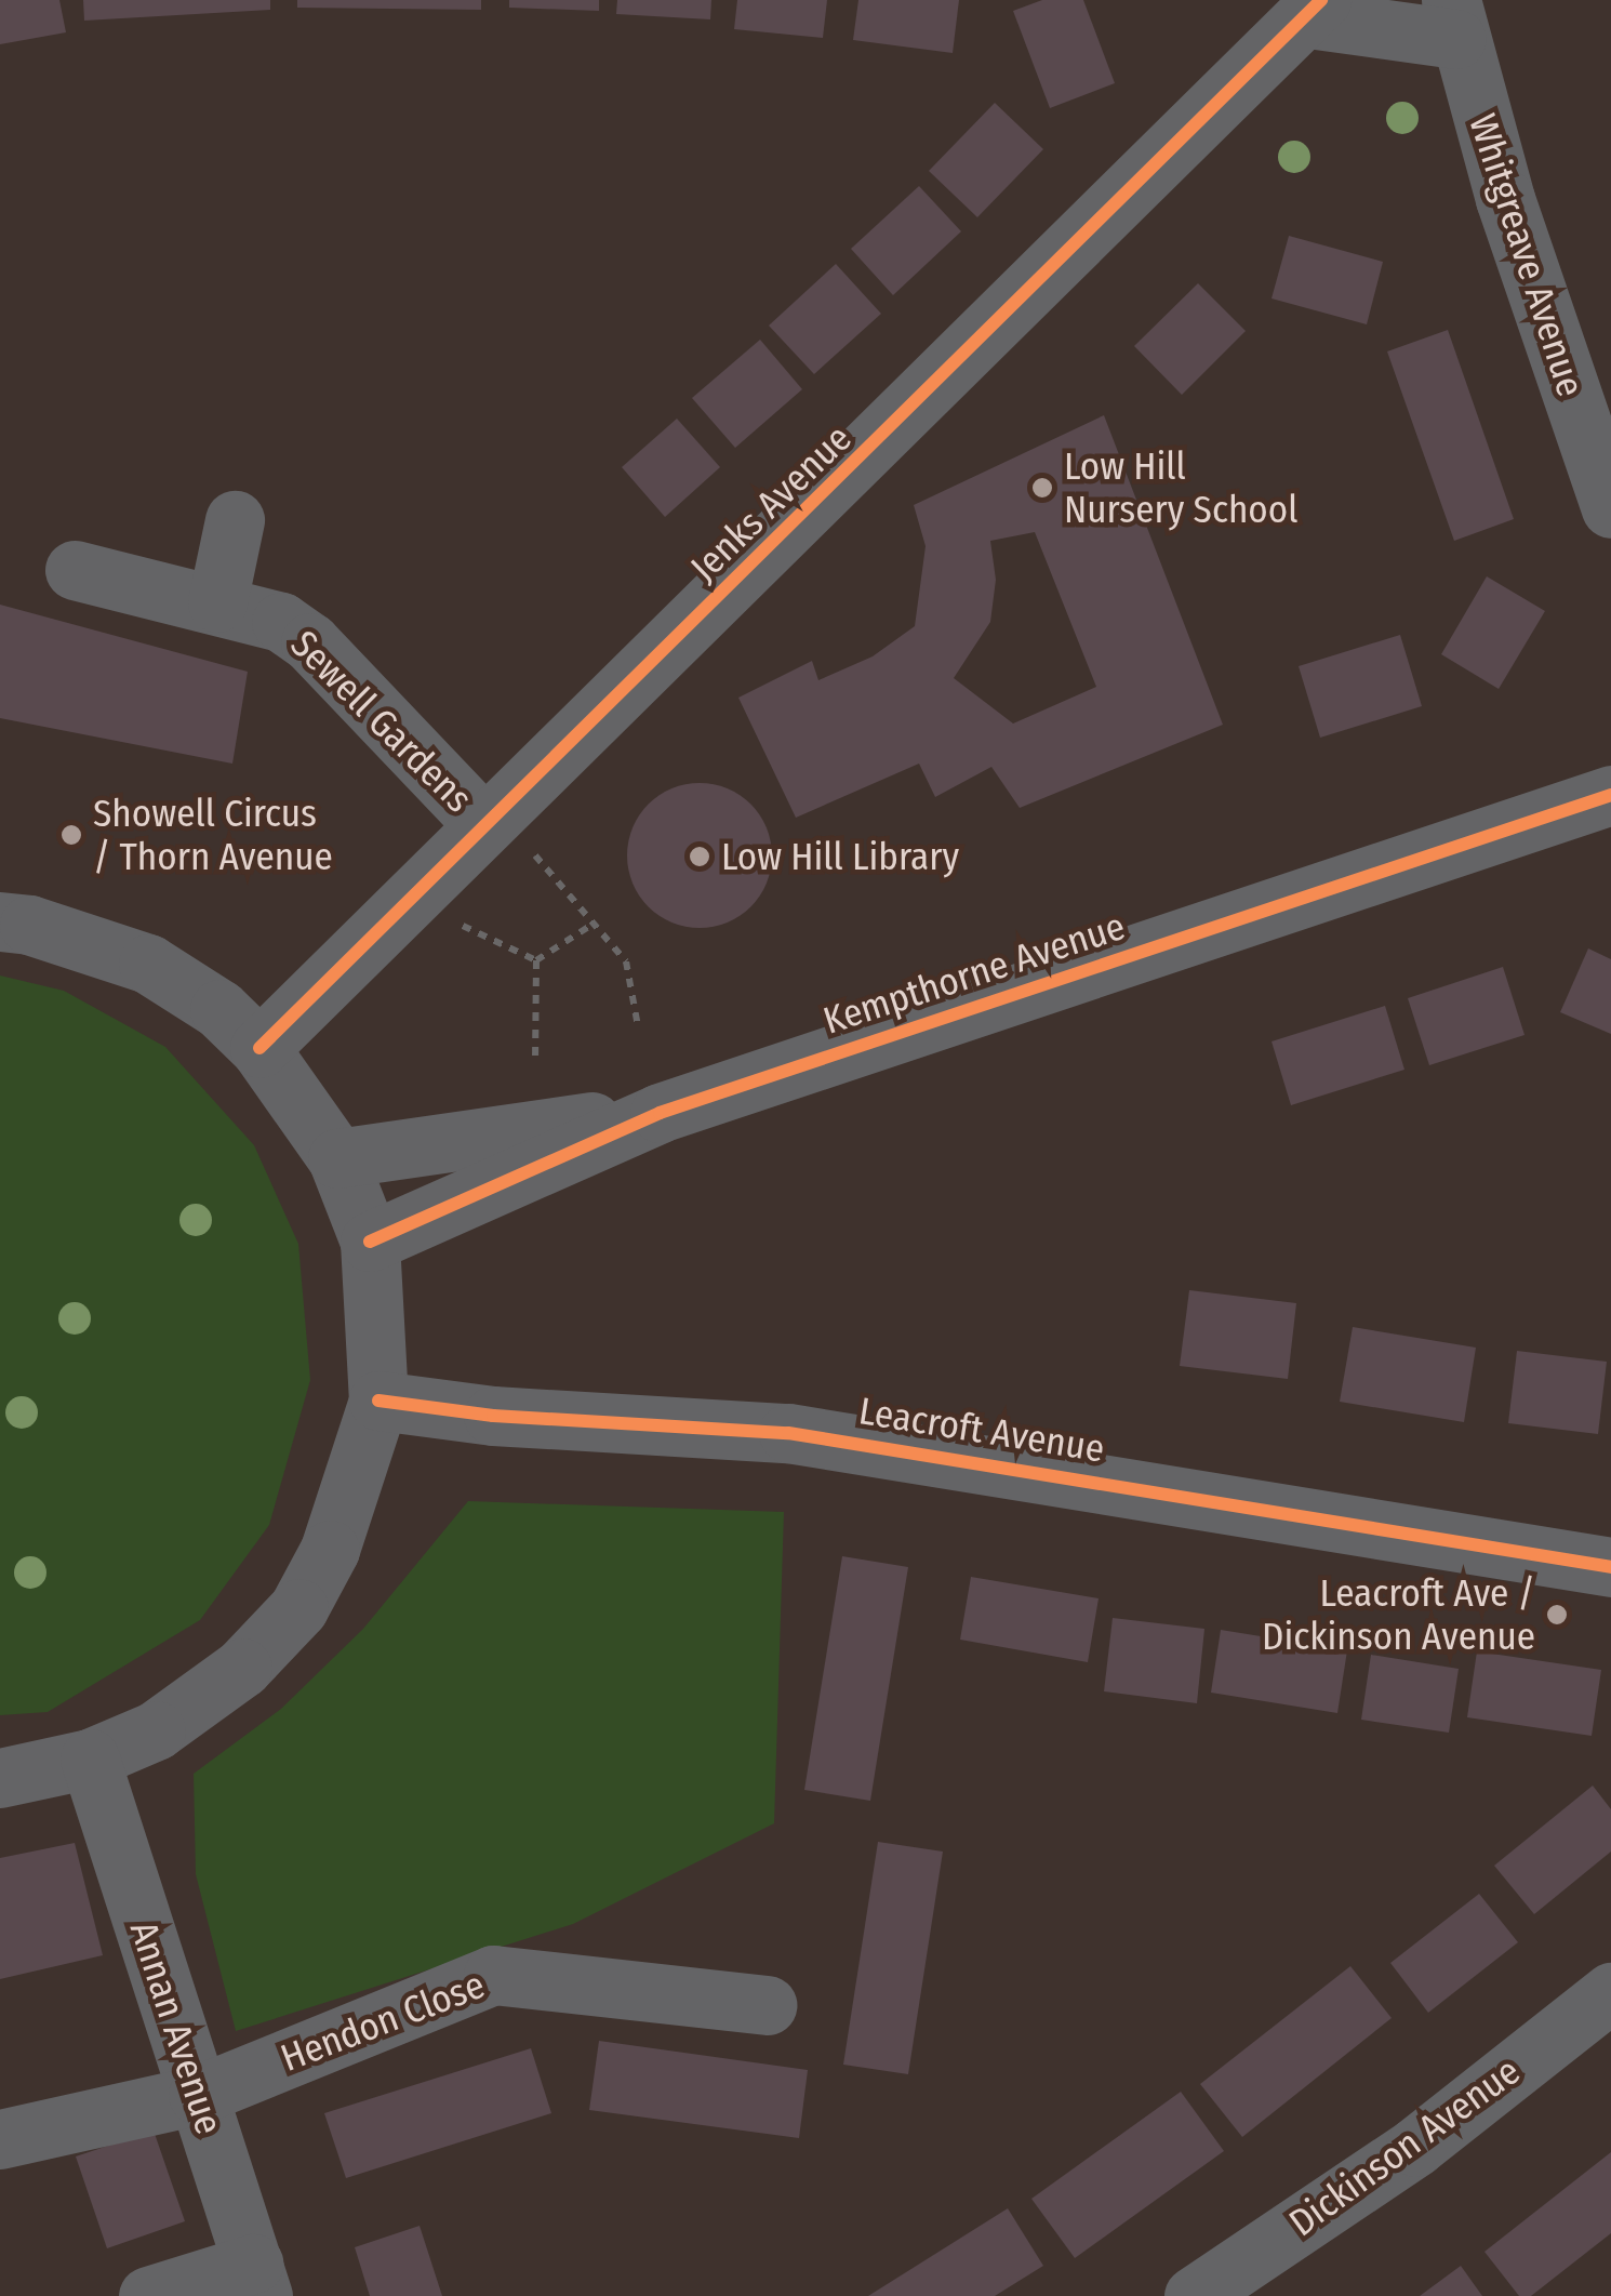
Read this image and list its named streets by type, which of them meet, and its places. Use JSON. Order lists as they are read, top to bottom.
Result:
{
  "streets": {
    "street": [
      "Whitgreave Avenue",
      "Jenks Avenue",
      "Sewell Gardens",
      "Kempthorne Avenue",
      "Leacroft Avenue",
      "Hendon Close",
      "Annan Avenue",
      "Dickinson Avenue"
    ]
  },
  "crossings": [
    ["Jenks Avenue", "Sewell Gardens"],
    ["Hendon Close", "Annan Avenue"]
  ],
  "places": [
    "Low Hill Nursery School",
    "Showell Circus / Thorn Avenue",
    "Low Hill Library",
    "Leacroft Ave / Dickinson Avenue"
  ]
}
